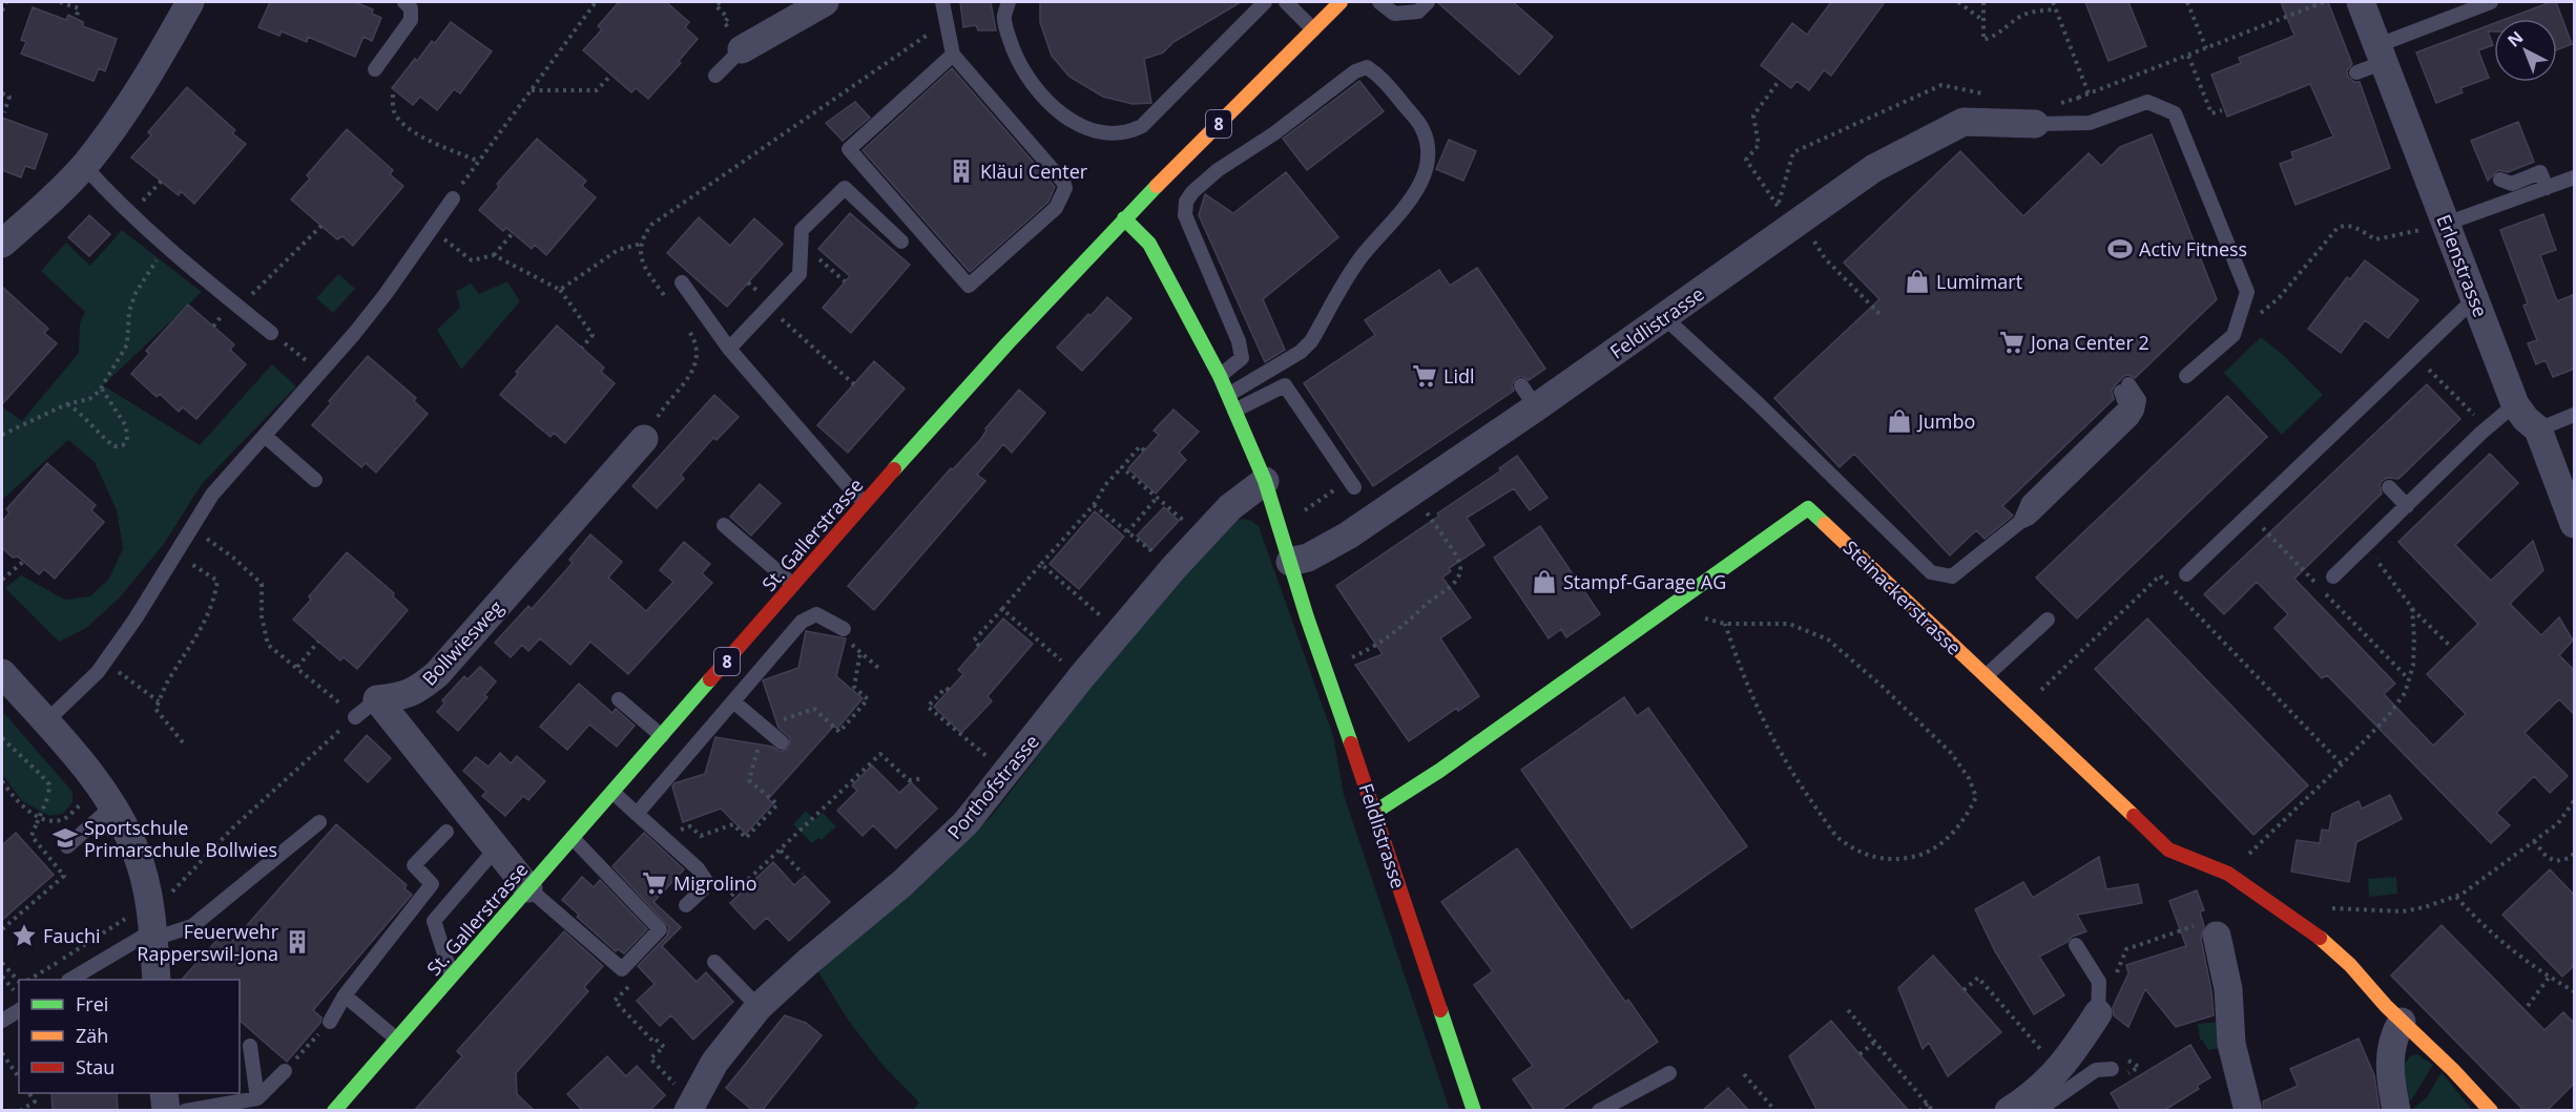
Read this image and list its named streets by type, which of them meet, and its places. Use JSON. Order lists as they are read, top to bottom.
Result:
{
  "streets": {
    "street": [
      "8",
      "Erlenstrasse",
      "Feldlistrasse",
      "St. Gallerstrasse",
      "Steinackerstrasse",
      "Bollwiesweg",
      "Porthofstrasse"
    ]
  },
  "crossings": [
    ["Feldlistrasse", "St. Gallerstrasse"],
    ["Feldlistrasse", "Steinackerstrasse"],
    ["Feldlistrasse", "Porthofstrasse"]
  ],
  "places": {
    "building": ["Kläui Center", "Feuerwehr Rapperswil-Jona"],
    "sports": ["Activ Fitness"],
    "shop": ["Lumimart", "Jumbo", "Stampf-Garage AG"],
    "supermarket": ["Jona Center 2", "Lidl", "Migrolino"],
    "school or university": ["Sportschule Primarschule Bollwies"],
    "place": ["Fauchi"]
  },
  "legend": ["Frei", "Zäh", "Stau"],
  "north": "top left"
}
